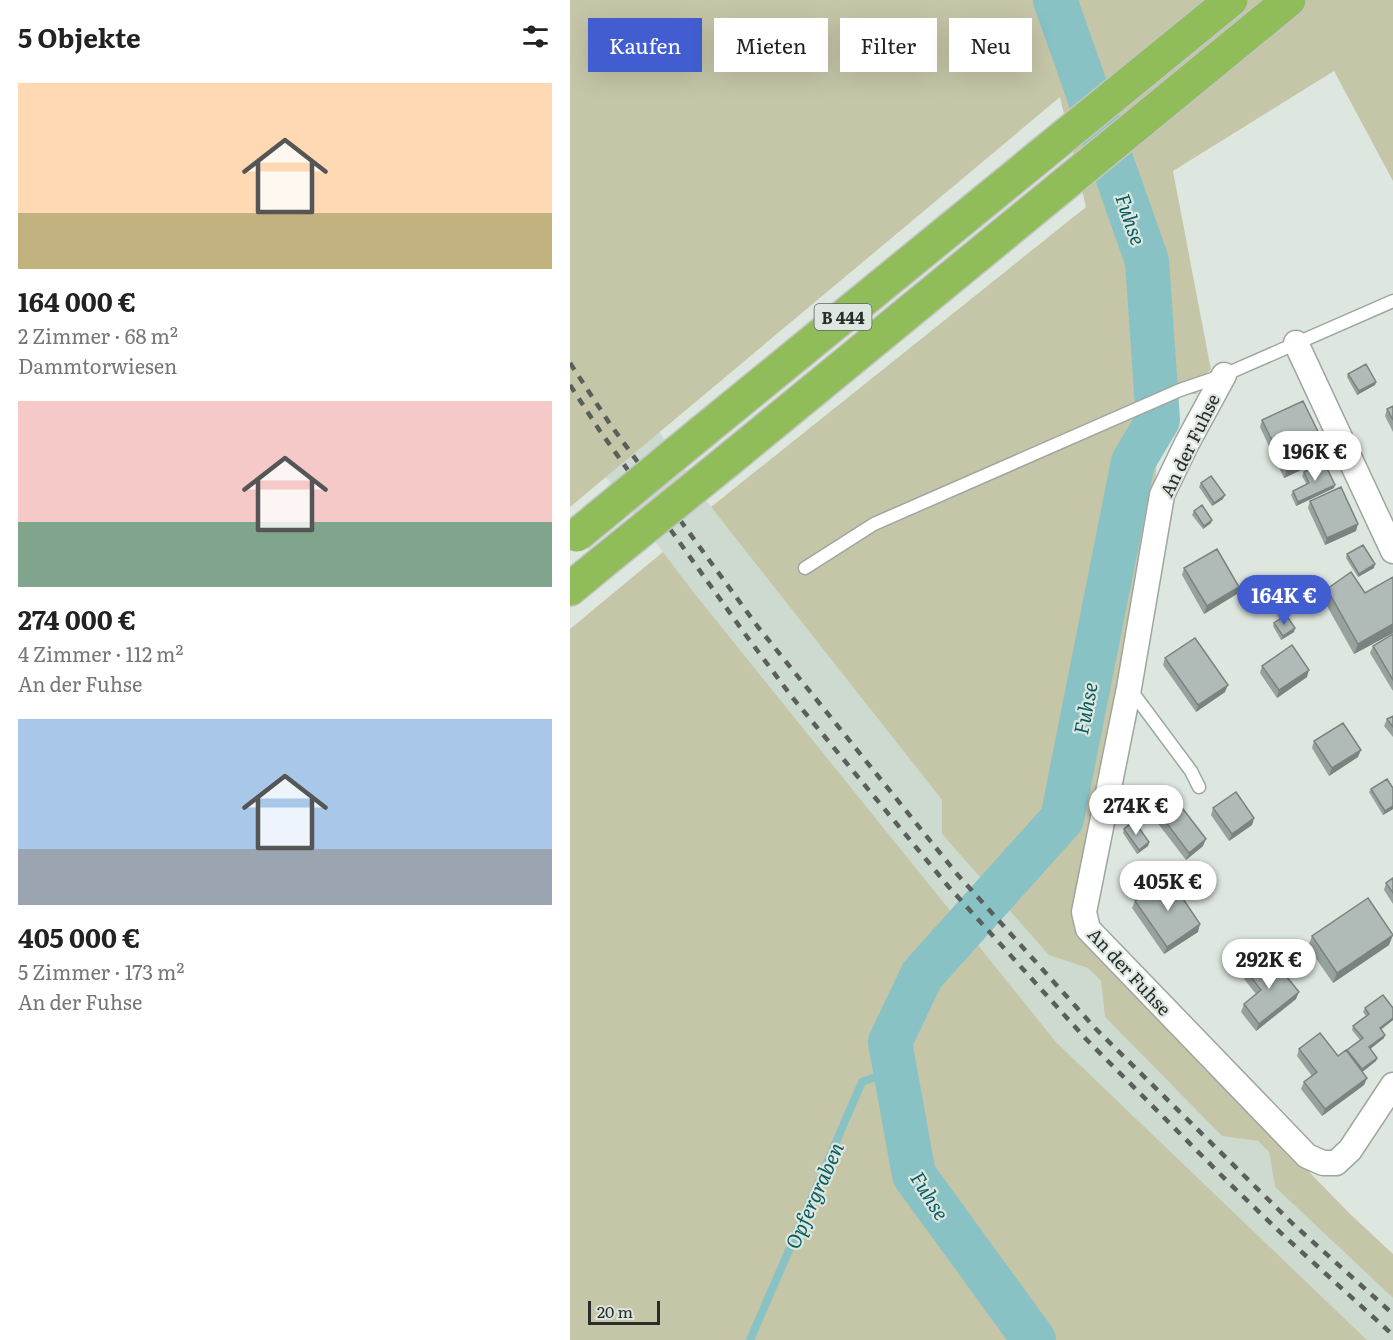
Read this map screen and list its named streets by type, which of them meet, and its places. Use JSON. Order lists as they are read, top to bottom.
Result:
{
  "streets": {
    "highway": ["B 444"],
    "street": ["An der Fuhse"]
  },
  "water": ["Fuhse", "Opfergraben"],
  "scale_bar": "20 m",
  "page": {
    "heading": "5 Objekte",
    "chip": [
      "Kaufen",
      "Mieten",
      "Filter",
      "Neu"
    ],
    "list": [
      {
        "name": "164 000 €",
        "note": "2 Zimmer · 68 m² · Dammtorwiesen"
      },
      {
        "name": "274 000 €",
        "note": "4 Zimmer · 112 m² · An der Fuhse"
      },
      {
        "name": "405 000 €",
        "note": "5 Zimmer · 173 m² · An der Fuhse"
      }
    ],
    "price": [
      "196K €",
      "164K €",
      "274K €",
      "405K €",
      "292K €"
    ],
    "scale": "20 m"
  }
}
